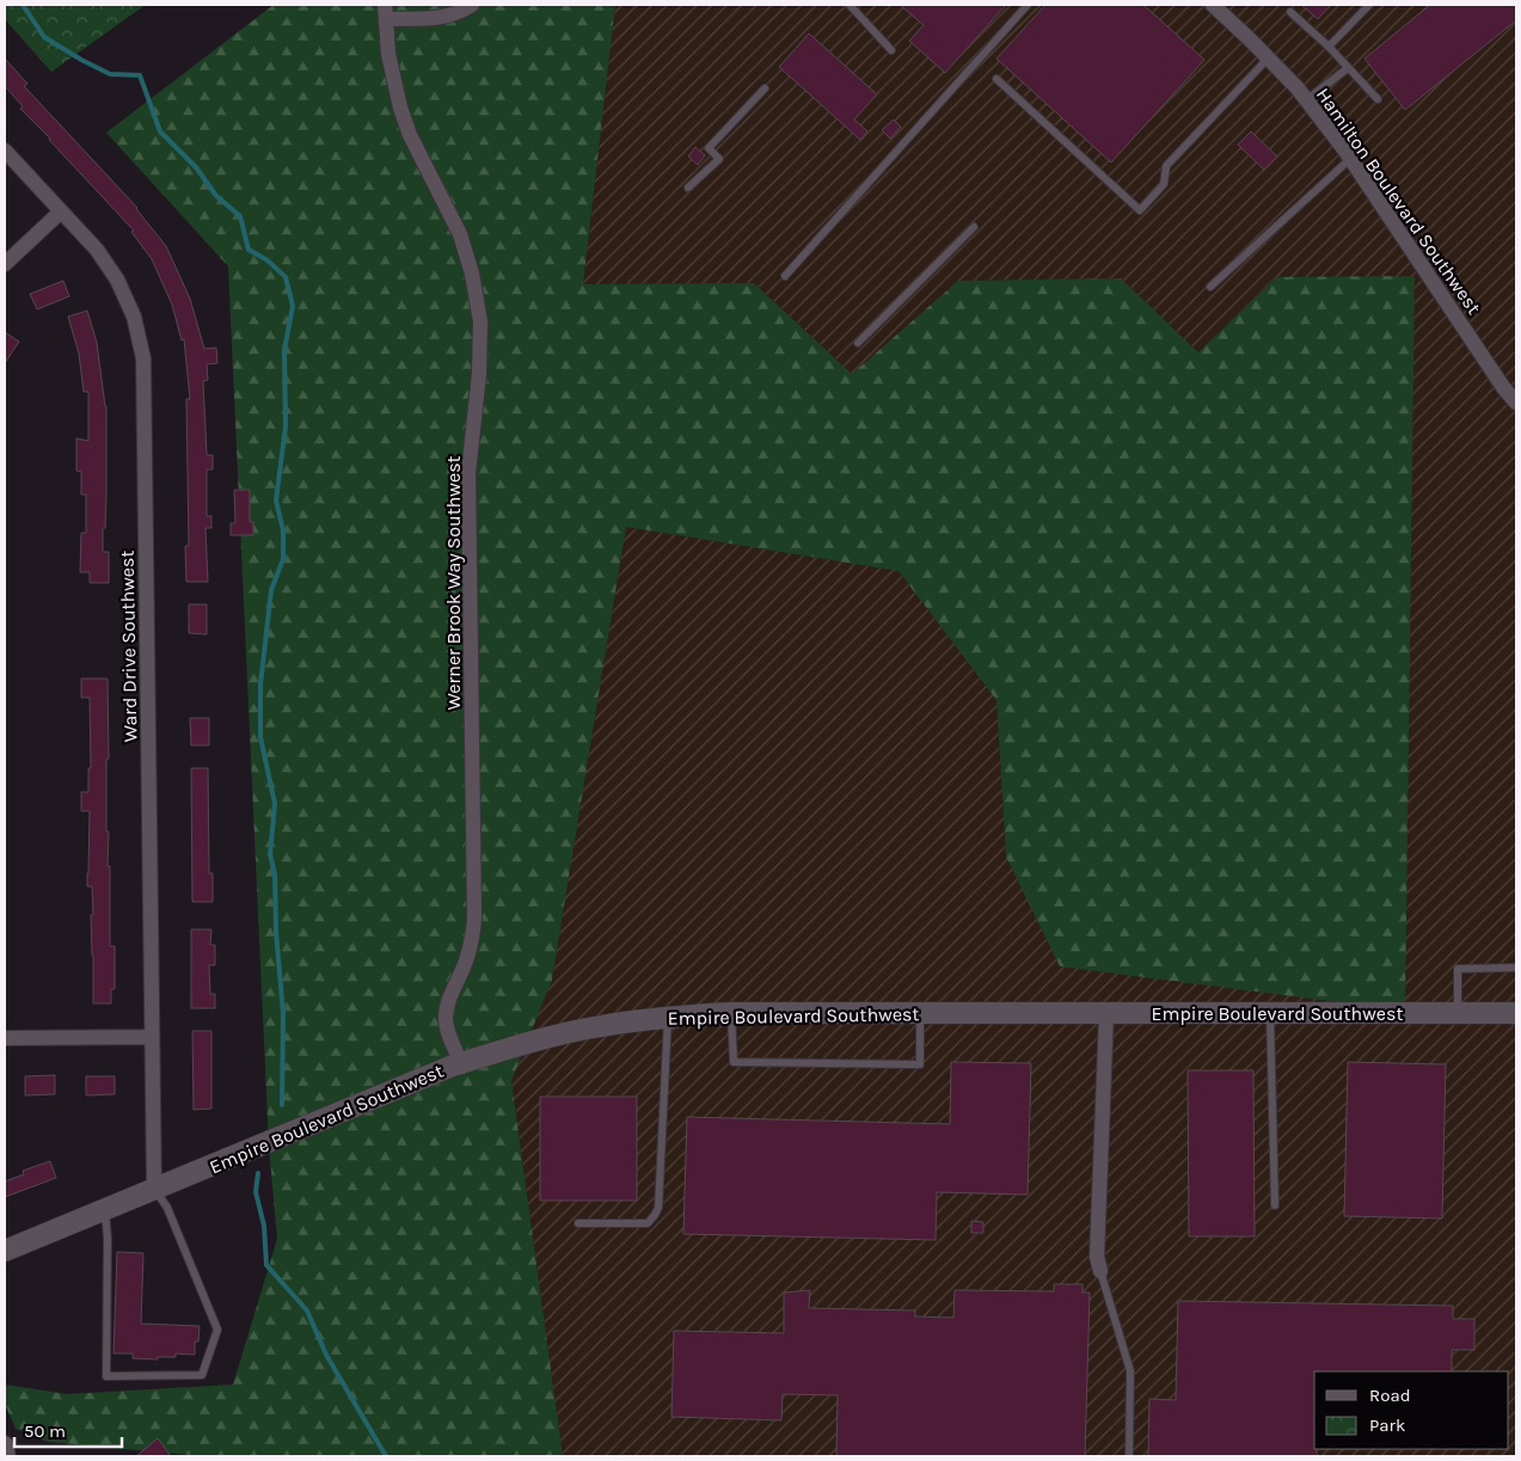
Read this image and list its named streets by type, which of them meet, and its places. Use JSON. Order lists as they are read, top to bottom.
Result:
{
  "streets": {
    "street": [
      "Hamilton Boulevard Southwest",
      "Werner Brook Way Southwest",
      "Ward Drive Southwest",
      "Empire Boulevard Southwest"
    ]
  },
  "crossings": [
    ["Werner Brook Way Southwest", "Empire Boulevard Southwest"],
    ["Ward Drive Southwest", "Empire Boulevard Southwest"]
  ],
  "legend": ["Road", "Park"],
  "scale_bar": "50 m"
}
